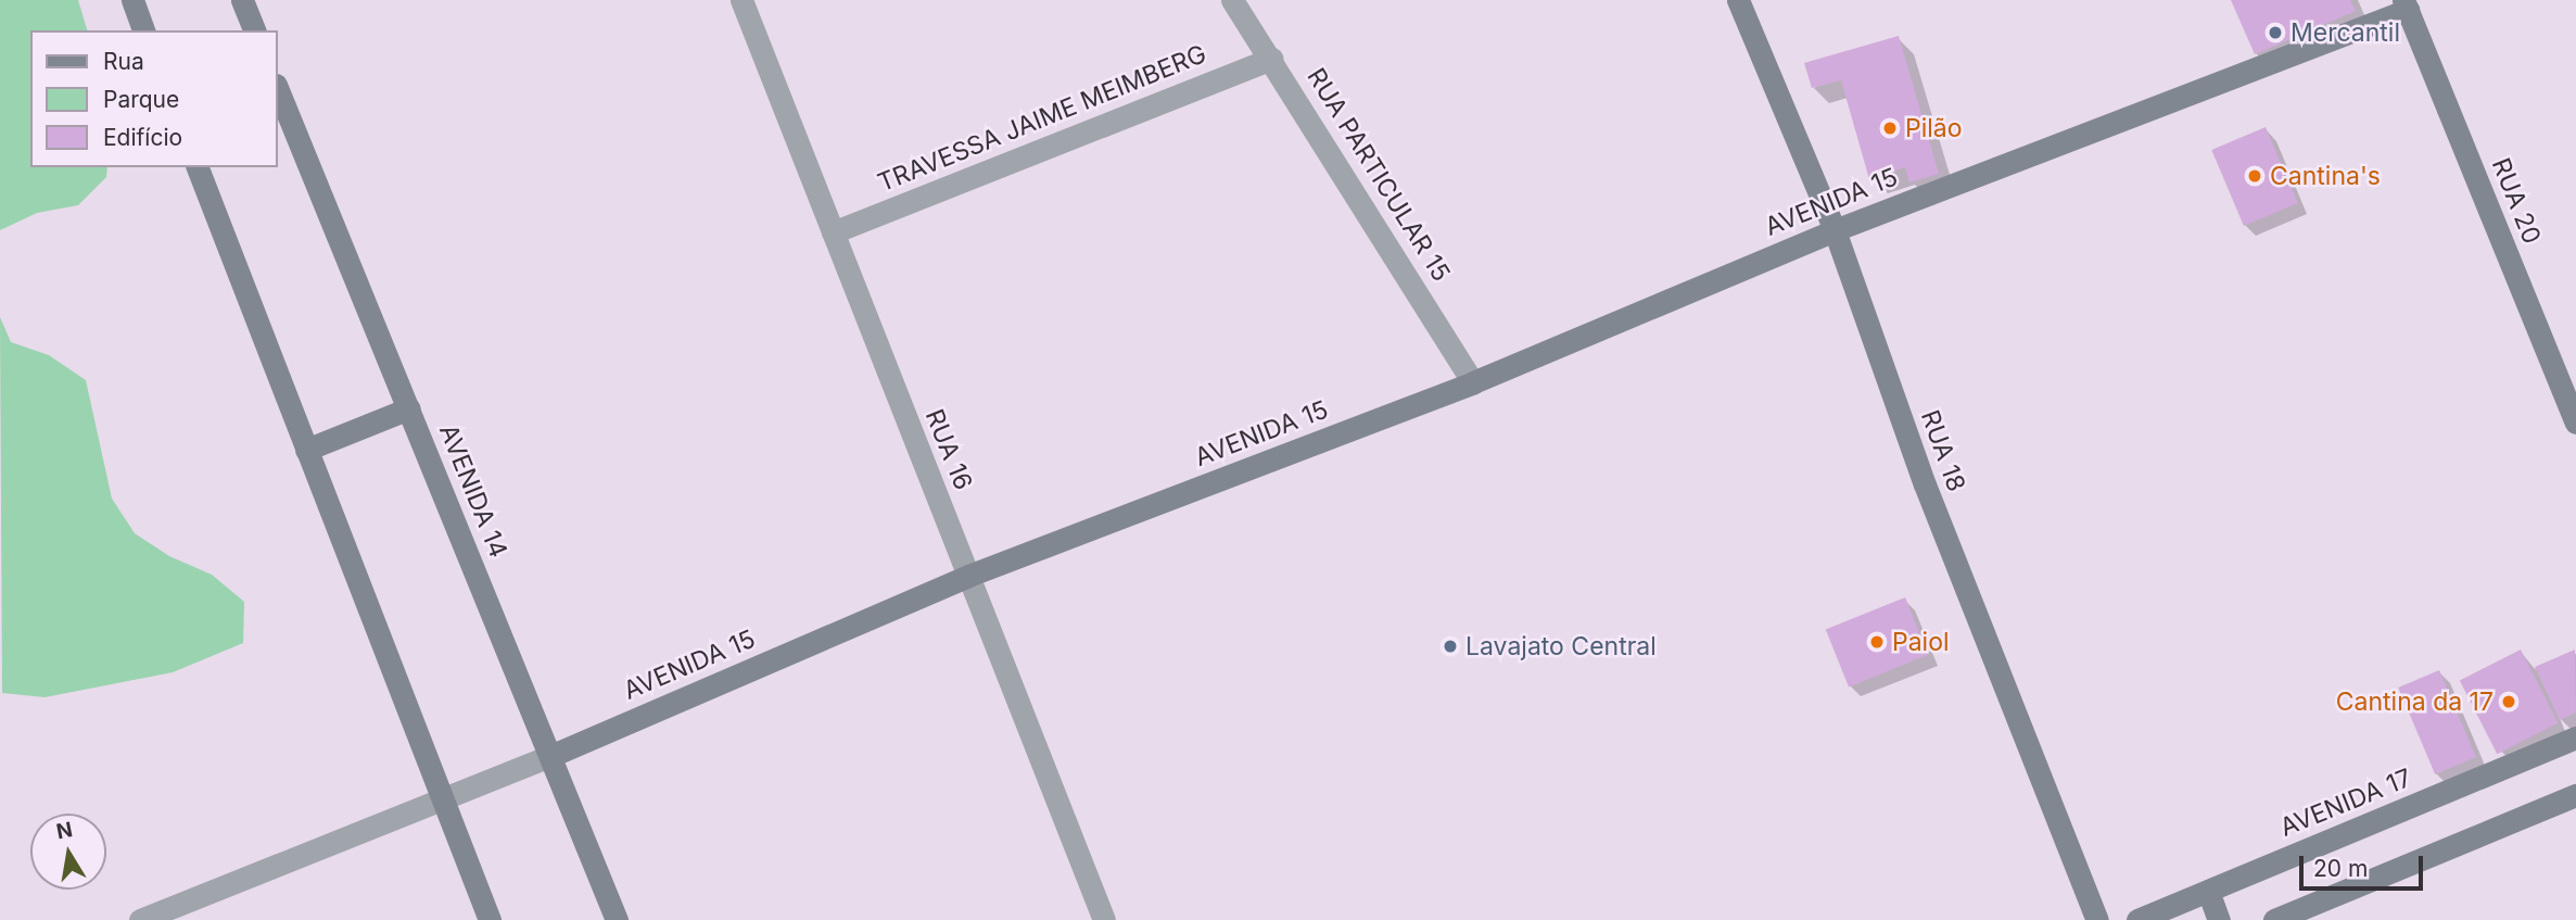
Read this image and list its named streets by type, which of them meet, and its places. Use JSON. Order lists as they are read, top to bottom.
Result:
{
  "streets": {
    "street": [
      "TRAVESSA JAIME MEIMBERG",
      "RUA PARTICULAR 15",
      "RUA 20",
      "AVENIDA 15",
      "RUA 16",
      "RUA 18",
      "AVENIDA 14",
      "AVENIDA 17"
    ]
  },
  "crossings": [
    ["TRAVESSA JAIME MEIMBERG", "RUA PARTICULAR 15"],
    ["TRAVESSA JAIME MEIMBERG", "RUA 16"],
    ["RUA PARTICULAR 15", "AVENIDA 15"],
    ["RUA 20", "AVENIDA 15"],
    ["AVENIDA 15", "RUA 16"],
    ["AVENIDA 15", "RUA 18"],
    ["AVENIDA 15", "AVENIDA 14"]
  ],
  "places": [
    "Mercantil",
    "Pilão",
    "Cantina's",
    "Paiol",
    "Lavajato Central",
    "Cantina da 17"
  ],
  "legend": ["Rua", "Parque", "Edifício"],
  "scale_bar": "20 m",
  "north": "top"
}
